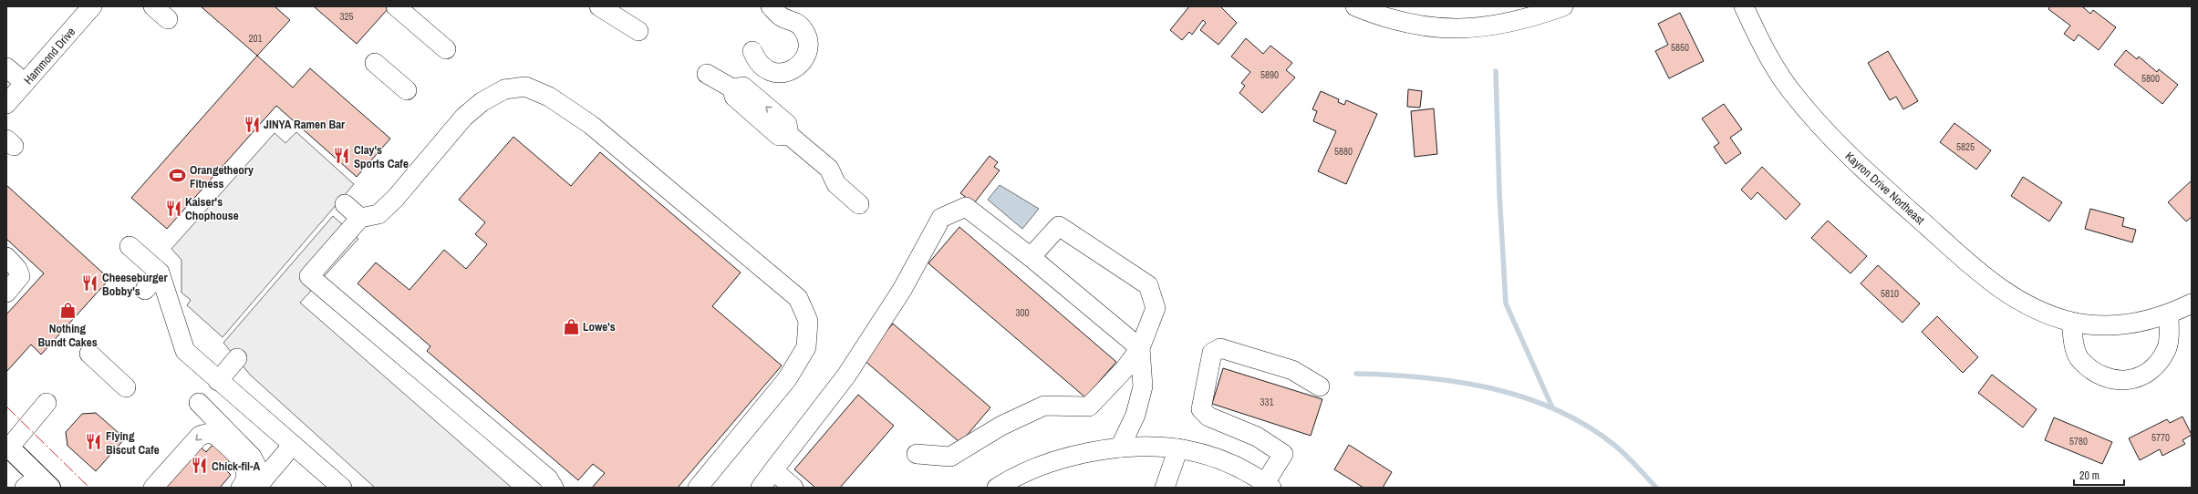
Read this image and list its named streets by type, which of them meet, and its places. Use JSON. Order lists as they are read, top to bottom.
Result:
{
  "streets": {
    "street": ["Hammond Drive", "Kayron Drive Northeast"]
  },
  "places": {
    "restaurant": [
      "JINYA Ramen Bar",
      "Clay's Sports Cafe",
      "Kaiser's Chophouse",
      "Cheeseburger Bobby's",
      "Flying Biscut Cafe",
      "Chick-fil-A"
    ],
    "sports": ["Orangetheory Fitness"],
    "shop": ["Nothing Bundt Cakes", "Lowe's"]
  },
  "house_numbers": [
    "325",
    "201",
    "5850",
    "5890",
    "5800",
    "5825",
    "5880",
    "5810",
    "300",
    "331",
    "5770",
    "5780"
  ],
  "scale_bar": "20 m"
}
